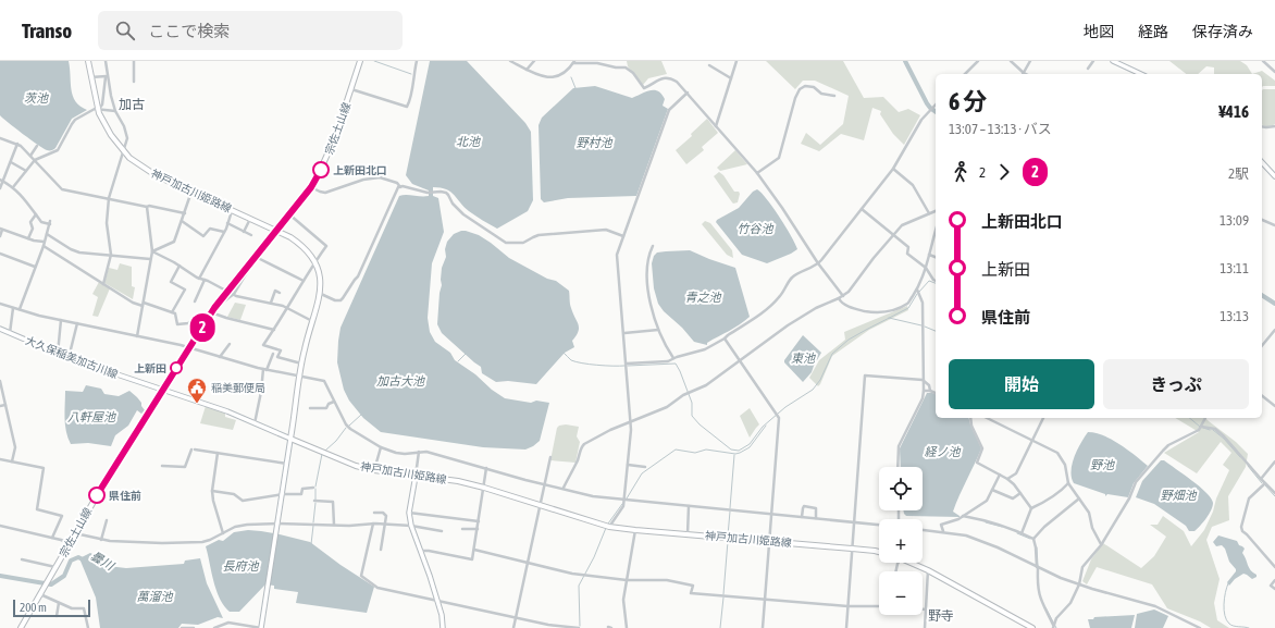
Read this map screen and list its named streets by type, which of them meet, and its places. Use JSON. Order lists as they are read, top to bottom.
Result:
{
  "streets": {
    "main road": ["宗佐土山線", "神戸加古川姫路線", "大久保稲美加古川線"]
  },
  "crossings": [
    ["宗佐土山線", "神戸加古川姫路線"],
    ["宗佐土山線", "大久保稲美加古川線"],
    ["神戸加古川姫路線", "大久保稲美加古川線"]
  ],
  "districts": ["加古", "野寺"],
  "water": [
    "茨池",
    "北池",
    "野村池",
    "竹谷池",
    "青之池",
    "東池",
    "加古大池",
    "八軒屋池",
    "経ノ池",
    "野池",
    "野畑池",
    "曇川",
    "長府池",
    "萬溜池"
  ],
  "places": {
    "other": ["上新田北口", "上新田", "県住前"],
    "public building": ["稲美郵便局"]
  },
  "lines": ["bus line 2"],
  "scale_bar": "200 m",
  "page": {
    "header": "Transo",
    "search": "ここで検索",
    "nav": ["地図", "経路", "保存済み"],
    "on_map": "2",
    "heading": ["6 分", "13:07 – 13:13 · バス", "¥416"],
    "legs": ["2", "2", "2駅"],
    "list": [
      {
        "name": "上新田北口",
        "value": "13:09"
      },
      {
        "name": "上新田",
        "value": "13:11"
      },
      {
        "name": "県住前",
        "value": "13:13"
      }
    ],
    "buttons": ["開始", "きっぷ"],
    "map_buttons": ["+", "−"],
    "scale": "200 m"
  }
}
